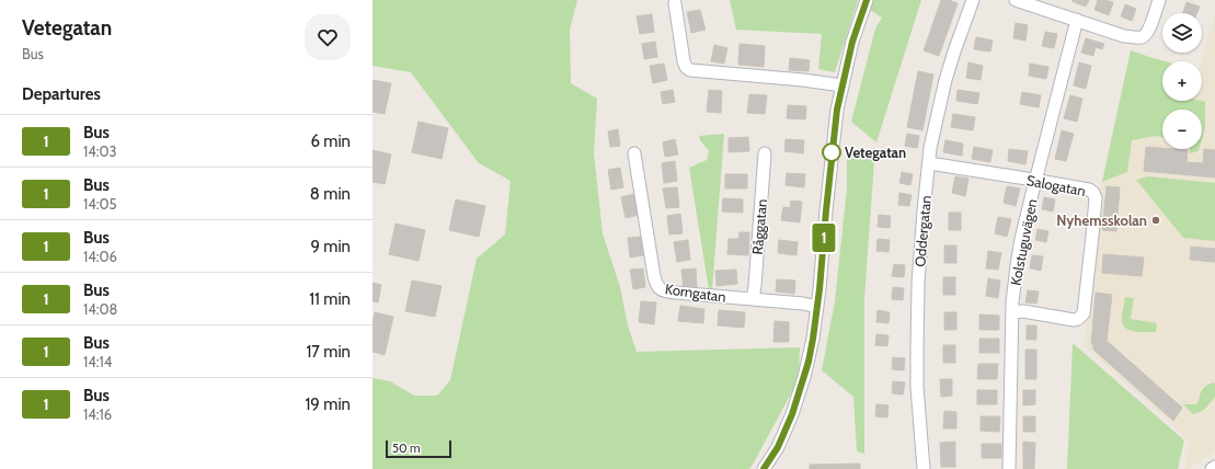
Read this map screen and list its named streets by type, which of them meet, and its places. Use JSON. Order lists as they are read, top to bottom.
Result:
{
  "streets": {
    "street": [
      "Salogatan",
      "Råggatan",
      "Oddergatan",
      "Kolstuguvägen",
      "Korngatan"
    ]
  },
  "crossings": [
    ["Salogatan", "Oddergatan"],
    ["Salogatan", "Kolstuguvägen"],
    ["Råggatan", "Korngatan"]
  ],
  "places": ["Vetegatan", "Nyhemsskolan"],
  "lines": ["bus line 1"],
  "scale_bar": "50 m",
  "page": {
    "heading": [
      ["Vetegatan", "Bus"],
      "Departures"
    ],
    "on_map": "1",
    "map_buttons": ["+", "−"],
    "list": [
      {
        "mark": "1",
        "name": "Bus",
        "note": "14:03",
        "value": "6 min"
      },
      {
        "mark": "1",
        "name": "Bus",
        "note": "14:05",
        "value": "8 min"
      },
      {
        "mark": "1",
        "name": "Bus",
        "note": "14:06",
        "value": "9 min"
      },
      {
        "mark": "1",
        "name": "Bus",
        "note": "14:08",
        "value": "11 min"
      },
      {
        "mark": "1",
        "name": "Bus",
        "note": "14:14",
        "value": "17 min"
      },
      {
        "mark": "1",
        "name": "Bus",
        "note": "14:16",
        "value": "19 min"
      }
    ],
    "scale": "50 m"
  }
}
